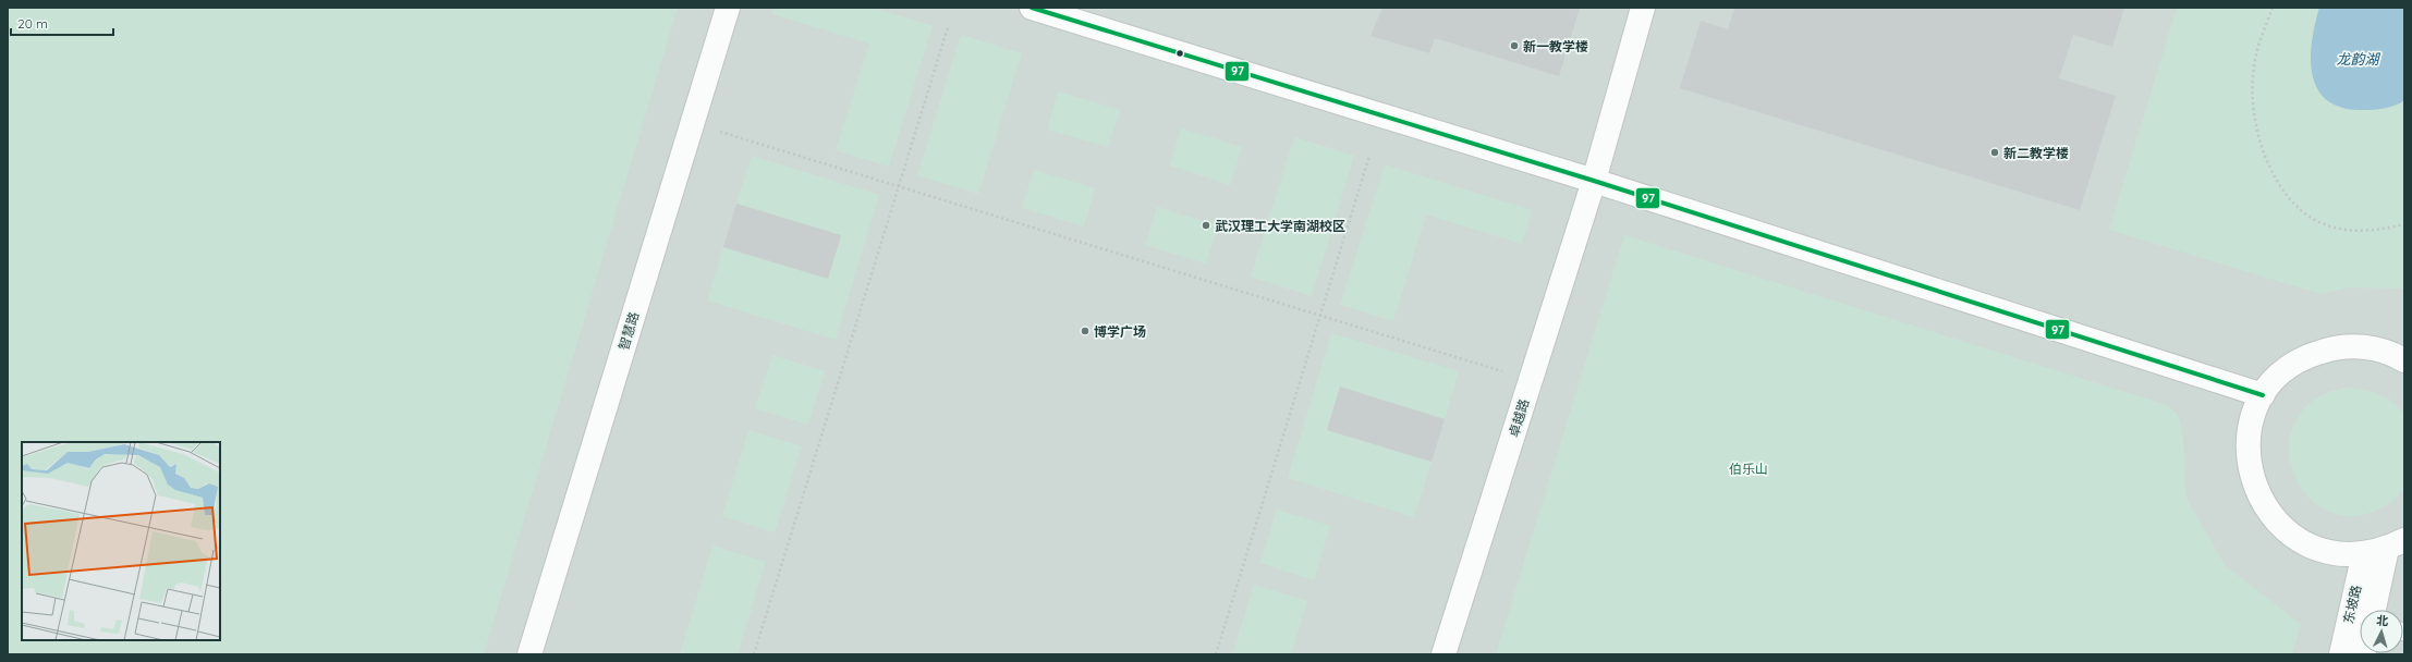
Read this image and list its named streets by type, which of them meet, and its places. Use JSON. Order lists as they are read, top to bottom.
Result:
{
  "streets": {
    "street": ["智慧路", "卓越路", "东坡路"]
  },
  "water": ["龙韵湖"],
  "parks": ["伯乐山"],
  "places": [
    "新一教学楼",
    "新二教学楼",
    "武汉理工大学南湖校区",
    "博学广场"
  ],
  "lines": ["transit line 97"],
  "scale_bar": "20 m",
  "north": "top"
}
